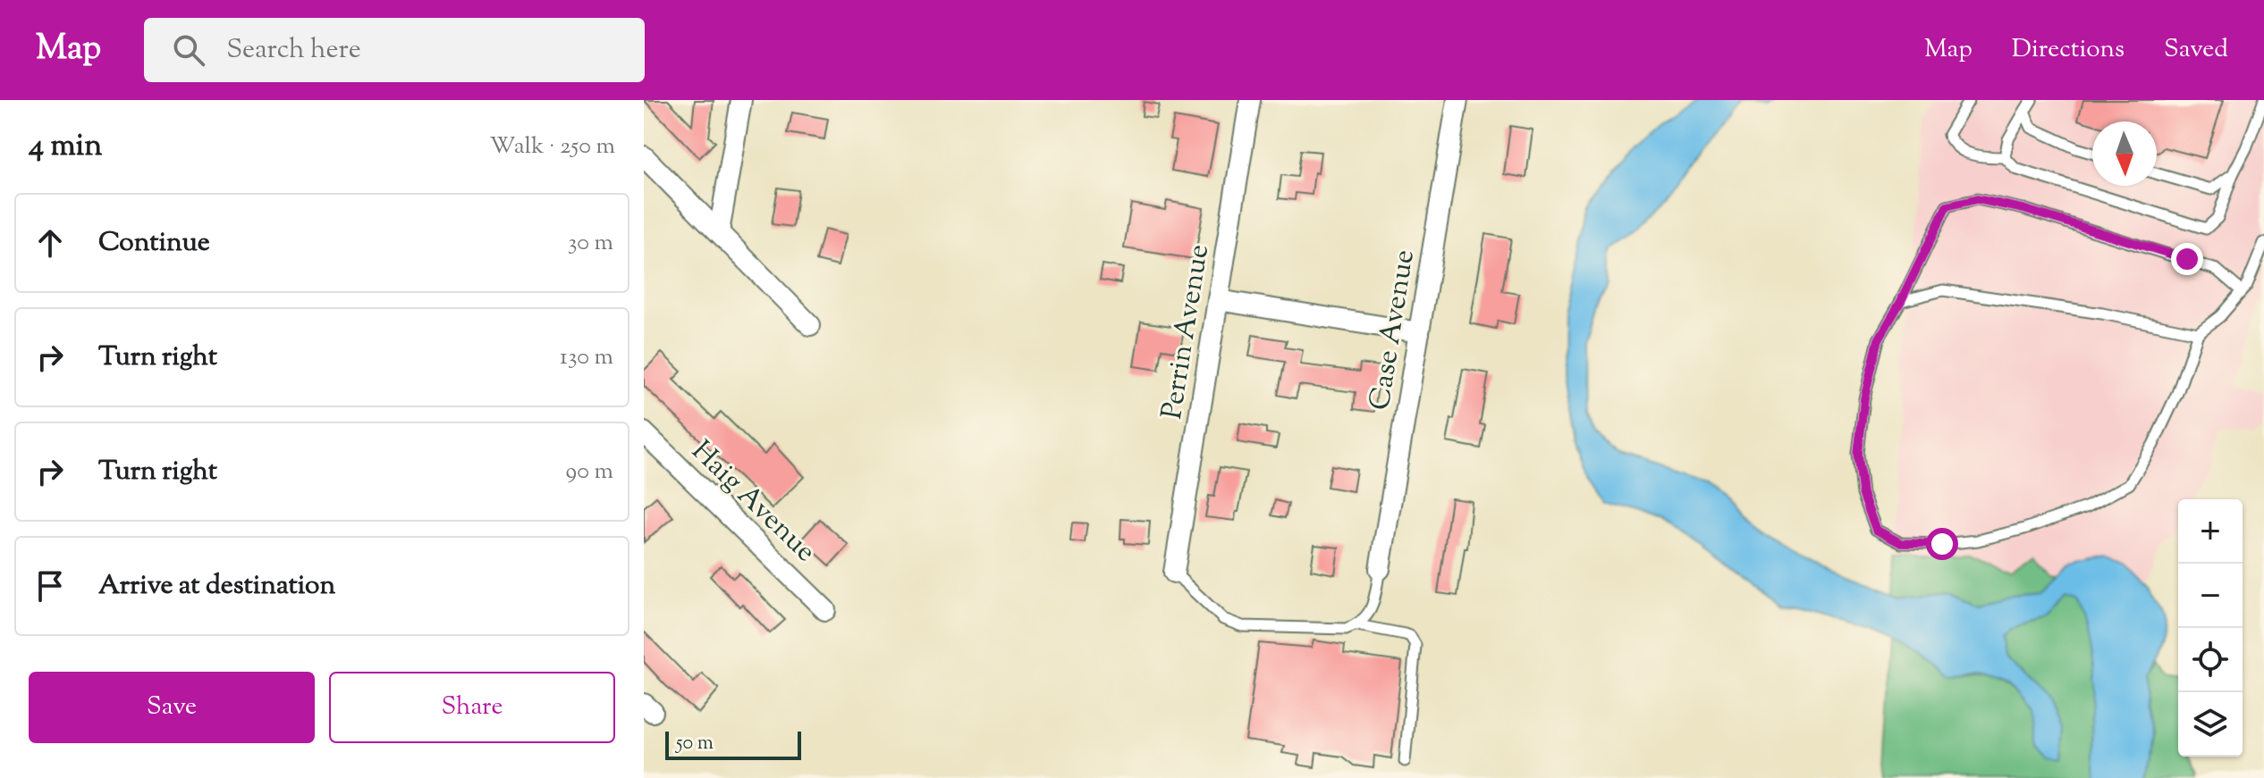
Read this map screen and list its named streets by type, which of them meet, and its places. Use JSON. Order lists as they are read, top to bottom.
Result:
{
  "streets": {
    "street": ["Case Avenue", "Perrin Avenue", "Haig Avenue"]
  },
  "scale_bar": "50 m",
  "north": "bottom",
  "page": {
    "header": "Map",
    "search": "Search here",
    "nav": ["Map", "Directions", "Saved"],
    "heading": ["4 min", "Walk · 250 m"],
    "list": [
      ["Continue", "30 m"],
      ["Turn right", "130 m"],
      ["Turn right", "90 m"],
      "Arrive at destination"
    ],
    "map_buttons": ["+", "−"],
    "buttons": ["Save", "Share"],
    "scale": "50 m"
  }
}
